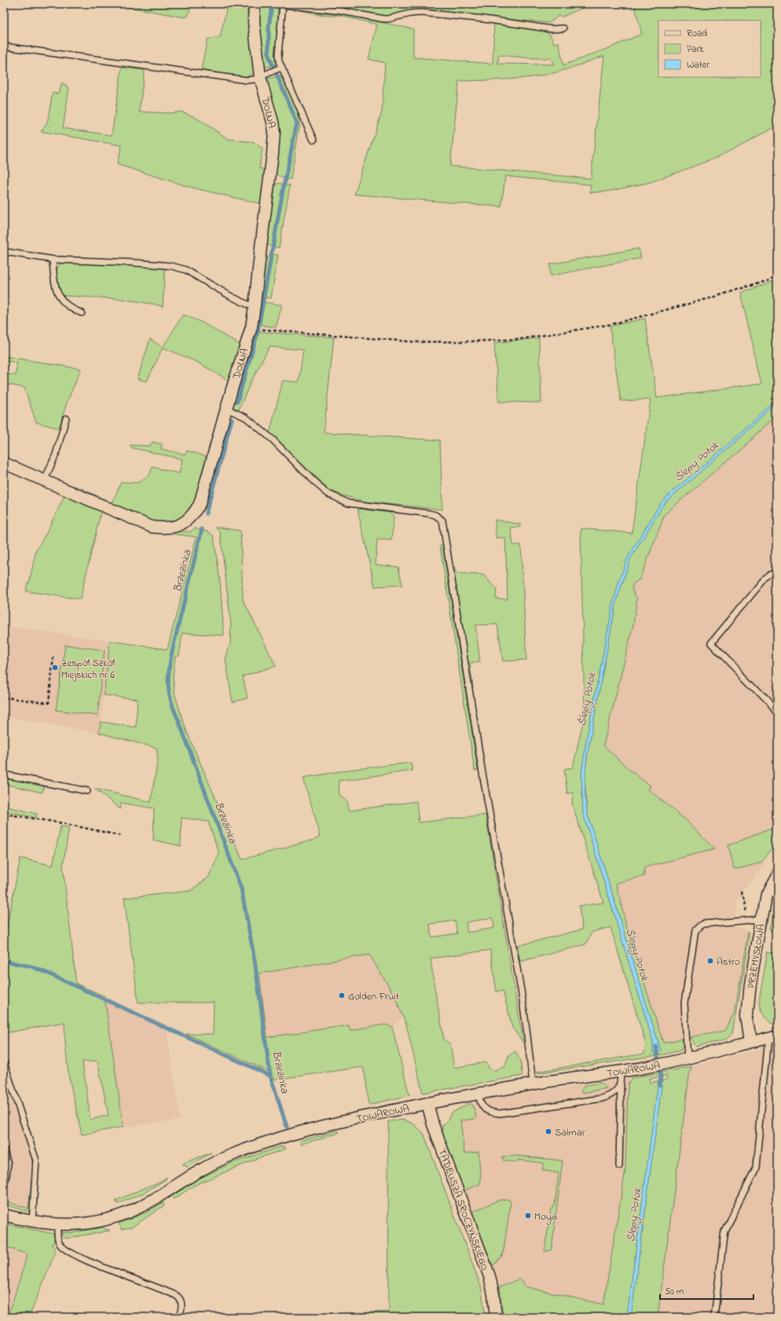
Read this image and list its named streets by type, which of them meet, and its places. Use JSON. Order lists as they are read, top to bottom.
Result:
{
  "streets": {
    "street": [
      "DOLNA",
      "PRZEMYSŁOWA",
      "TOWAROWA",
      "TADEUSZA SROCZYŃSKIEGO"
    ]
  },
  "crossings": [
    ["PRZEMYSŁOWA", "TOWAROWA"],
    ["TOWAROWA", "TADEUSZA SROCZYŃSKIEGO"]
  ],
  "water": ["Ślepy Potok", "Brzezinka"],
  "places": [
    "Zespół Szkół Miejskich nr 6",
    "Astro",
    "Golden Fruit",
    "Salmar",
    "Moya"
  ],
  "legend": ["Road", "Park", "Water"],
  "scale_bar": "50 m"
}
